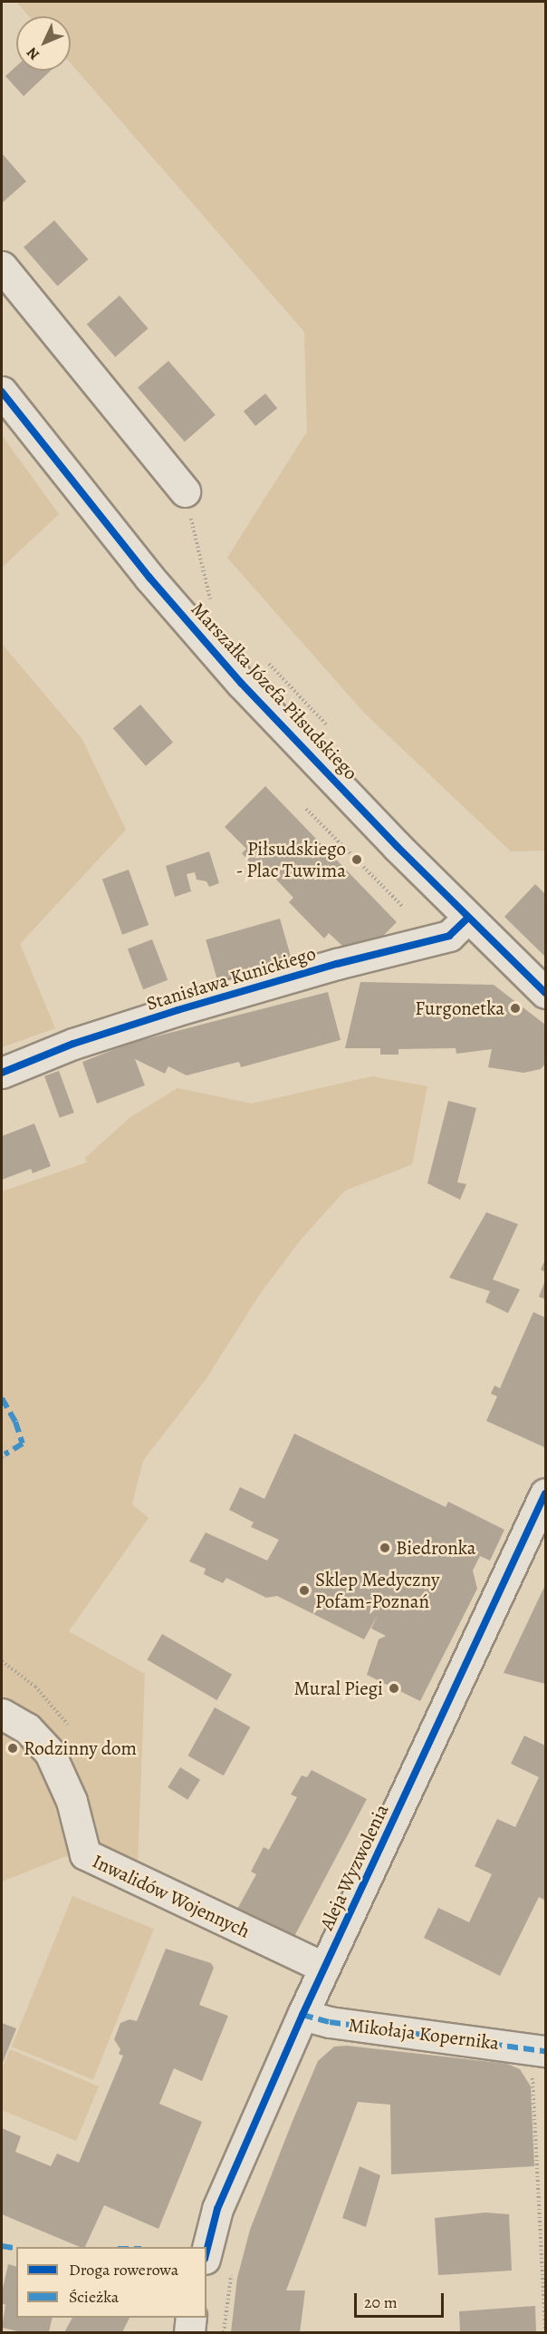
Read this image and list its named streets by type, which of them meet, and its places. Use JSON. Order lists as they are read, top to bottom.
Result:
{
  "streets": {
    "street": [
      "Marszałka Józefa Piłsudskiego",
      "Stanisława Kunickiego",
      "Aleja Wyzwolenia",
      "Inwalidów Wojennych",
      "Mikołaja Kopernika"
    ]
  },
  "crossings": [
    ["Marszałka Józefa Piłsudskiego", "Stanisława Kunickiego"],
    ["Aleja Wyzwolenia", "Inwalidów Wojennych"],
    ["Aleja Wyzwolenia", "Mikołaja Kopernika"]
  ],
  "places": [
    "Piłsudskiego - Plac Tuwima",
    "Furgonetka",
    "Biedronka",
    "Sklep Medyczny Pofam-Poznań",
    "Mural Piegi",
    "Rodzinny dom"
  ],
  "legend": ["Droga rowerowa", "Ścieżka"],
  "scale_bar": "20 m",
  "north": "bottom left"
}
